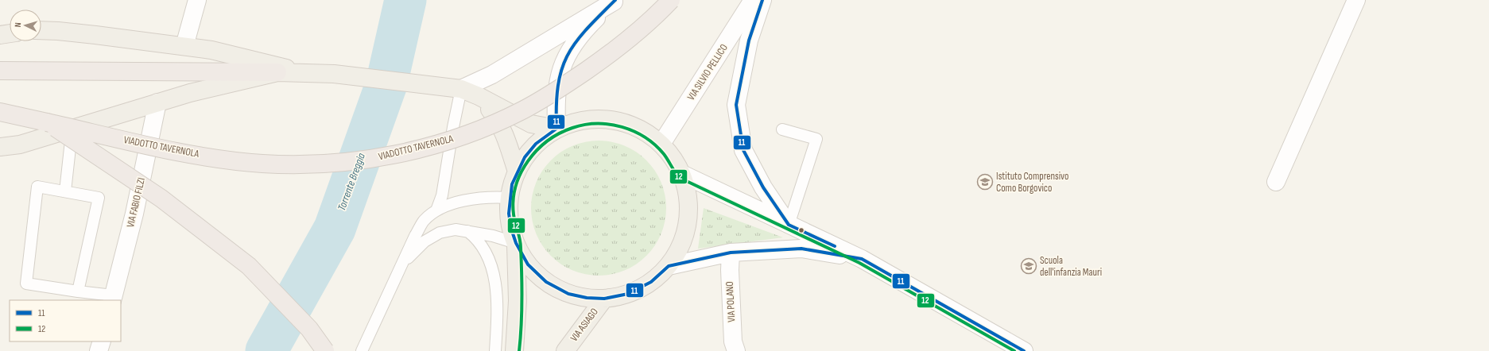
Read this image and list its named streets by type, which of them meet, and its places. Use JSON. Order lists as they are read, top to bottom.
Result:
{
  "streets": {
    "highway": ["VIADOTTO TAVERNOLA"],
    "main road": ["VIA ASIAGO"],
    "street": ["VIA SILVIO PELLICO", "VIA FABIO FILZI", "VIA POLANO"]
  },
  "water": ["Torrente Breggia"],
  "places": {
    "school or university": ["Istituto Comprensivo Como Borgovico", "Scuola dell'infanzia Mauri"]
  },
  "lines": ["transit line 11", "transit line 12"],
  "legend": ["11", "12"],
  "north": "left"
}
